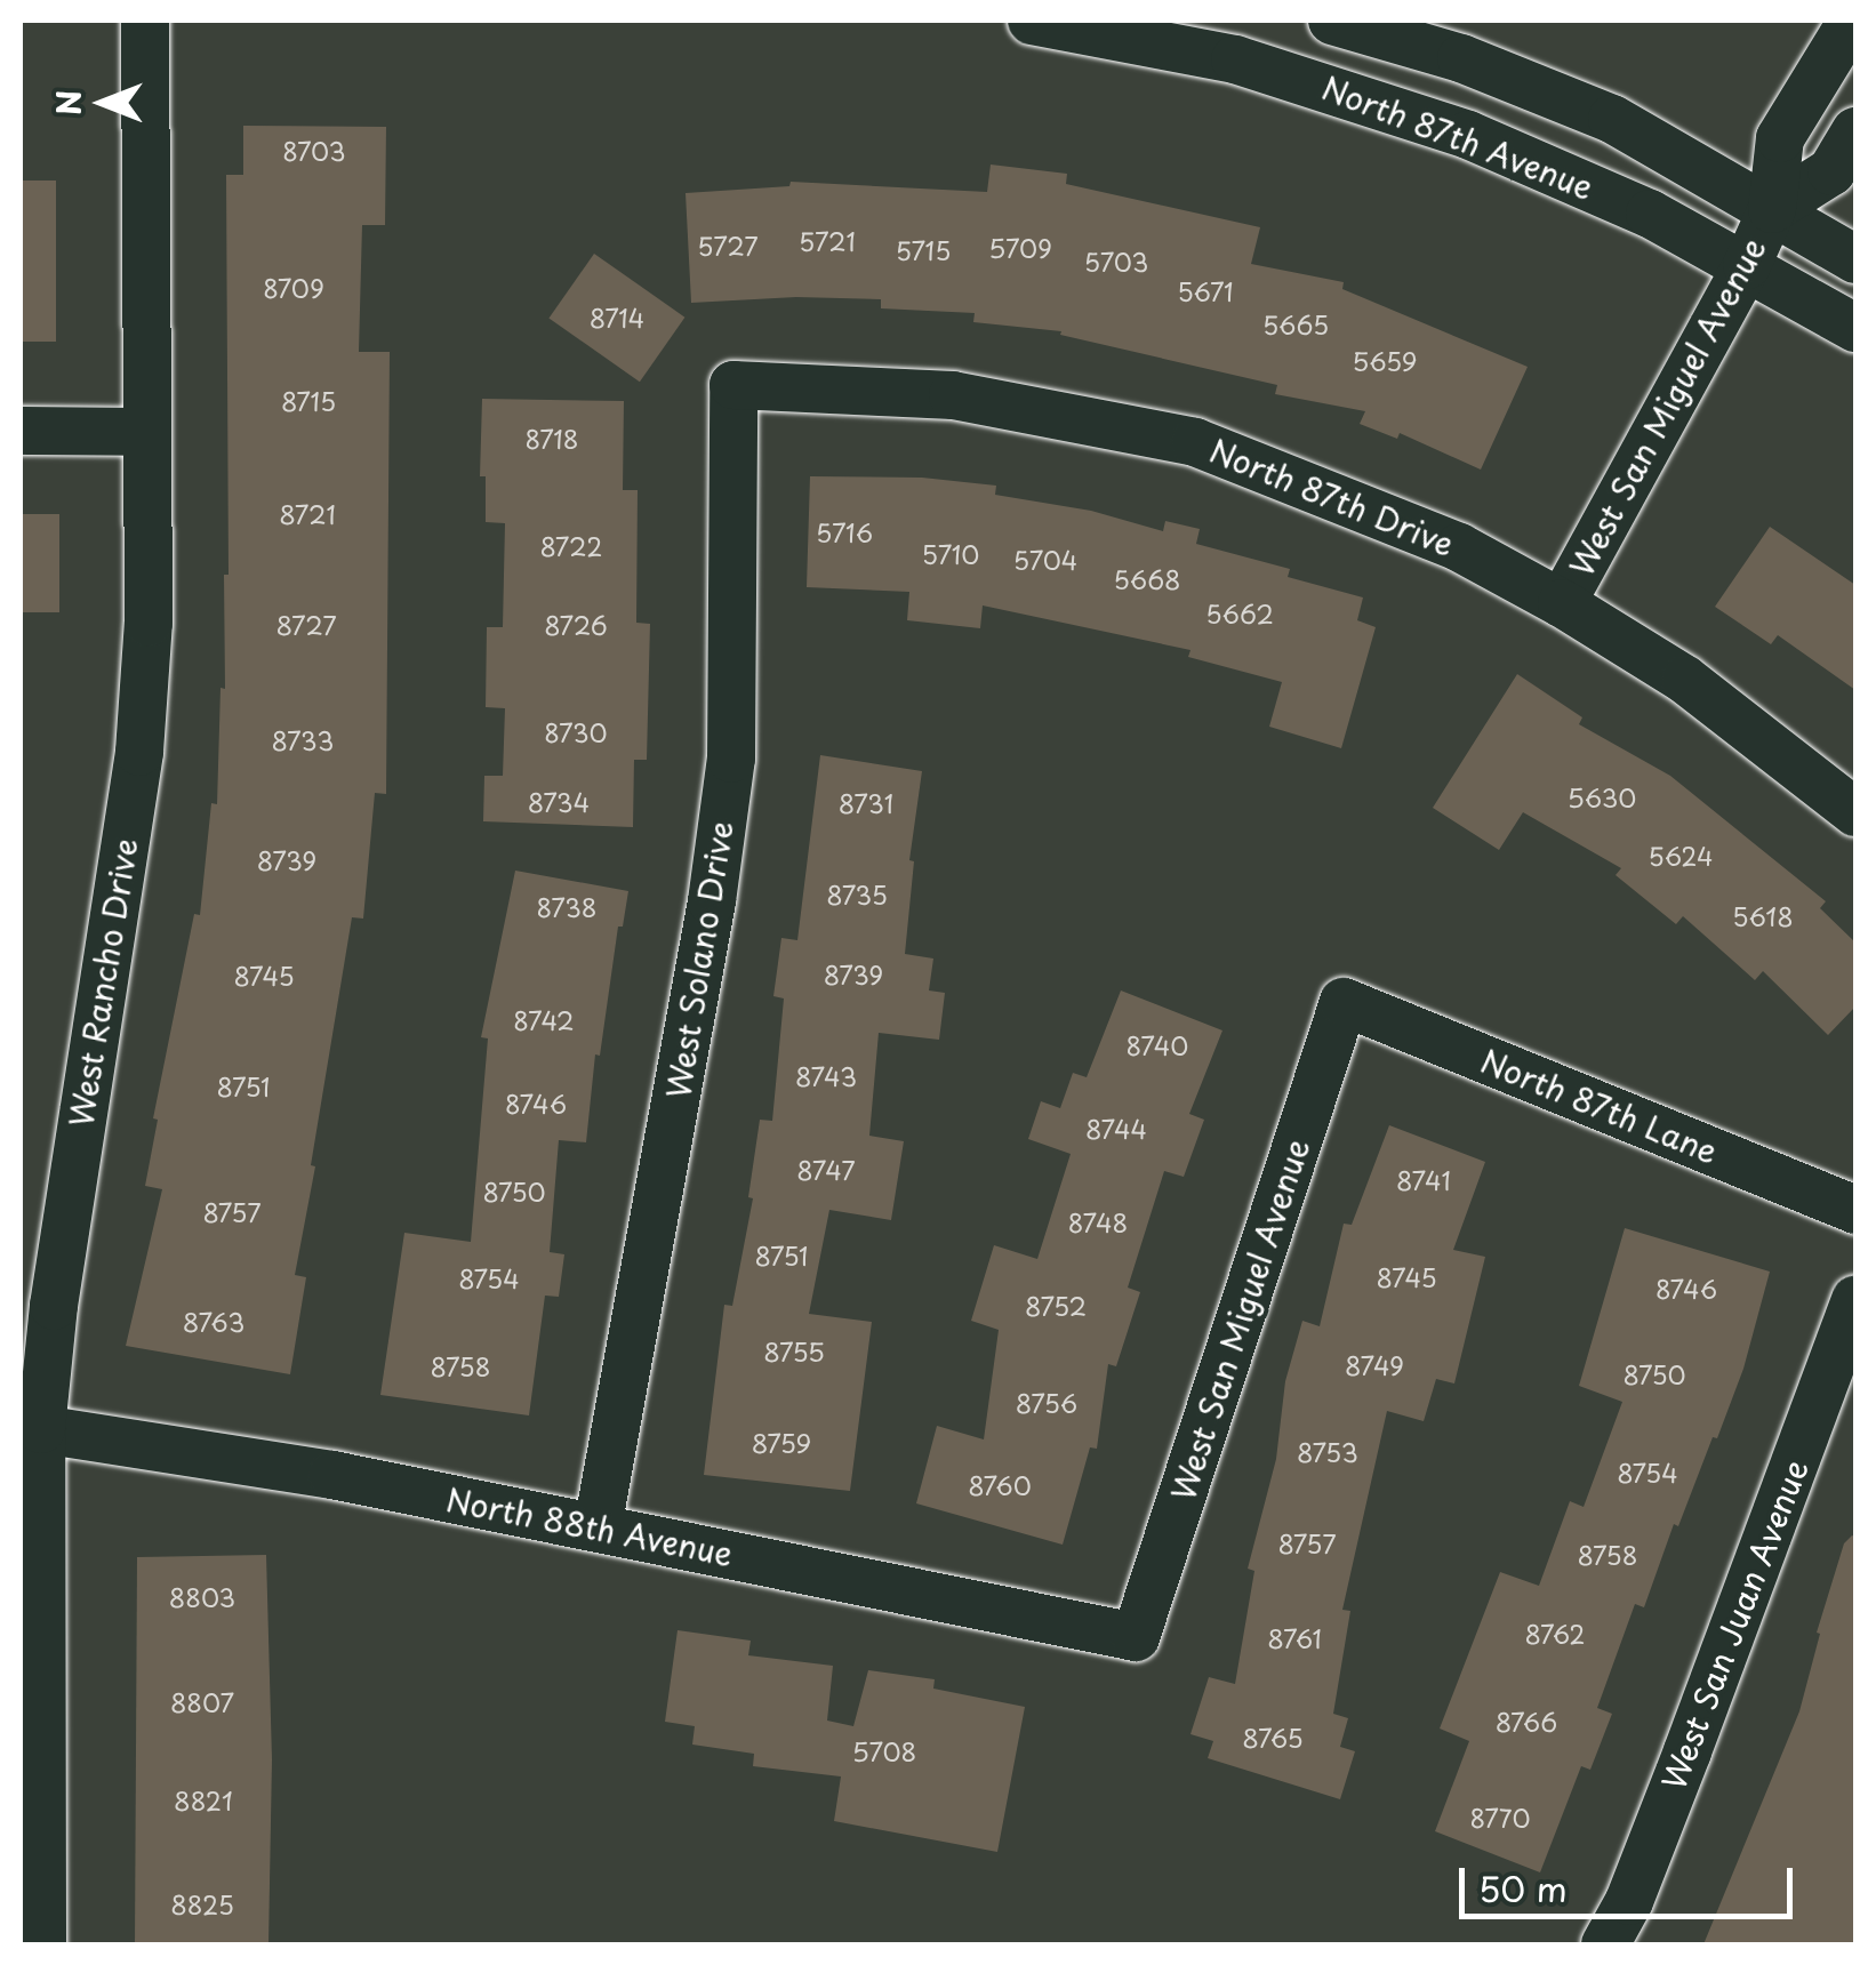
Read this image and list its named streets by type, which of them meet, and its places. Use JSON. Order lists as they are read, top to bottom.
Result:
{
  "streets": {
    "street": [
      "North 87th Avenue",
      "West San Miguel Avenue",
      "North 87th Drive",
      "West Solano Drive",
      "West Rancho Drive",
      "North 87th Lane",
      "North 88th Avenue",
      "West San Juan Avenue"
    ]
  },
  "crossings": [
    ["North 87th Avenue", "West San Miguel Avenue"],
    ["West San Miguel Avenue", "North 87th Drive"],
    ["West San Miguel Avenue", "North 87th Lane"],
    ["West San Miguel Avenue", "North 88th Avenue"],
    ["North 87th Drive", "West Solano Drive"],
    ["West Solano Drive", "North 88th Avenue"],
    ["West Rancho Drive", "North 88th Avenue"]
  ],
  "house_numbers": [
    "8703",
    "5721",
    "5727",
    "5709",
    "5715",
    "5703",
    "8709",
    "5671",
    "8714",
    "5665",
    "5659",
    "8715",
    "8718",
    "8721",
    "5716",
    "8722",
    "5710",
    "5704",
    "5668",
    "5662",
    "8727",
    "8726",
    "8730",
    "8733",
    "5630",
    "8734",
    "8731",
    "5624",
    "8739",
    "8735",
    "8738",
    "5618",
    "8739",
    "8745",
    "8742",
    "8740",
    "8743",
    "8751",
    "8746",
    "8744",
    "8747",
    "8741",
    "8750",
    "8757",
    "8748",
    "8751",
    "8745",
    "8754",
    "8746",
    "8752",
    "8763",
    "8755",
    "8749",
    "8758",
    "8750",
    "8756",
    "8759",
    "8753",
    "8754",
    "8760",
    "8757",
    "8758",
    "8803",
    "8762",
    "8761",
    "8807",
    "8766",
    "8765",
    "5708",
    "8821",
    "8770",
    "8825"
  ],
  "scale_bar": "50 m",
  "north": "left"
}
